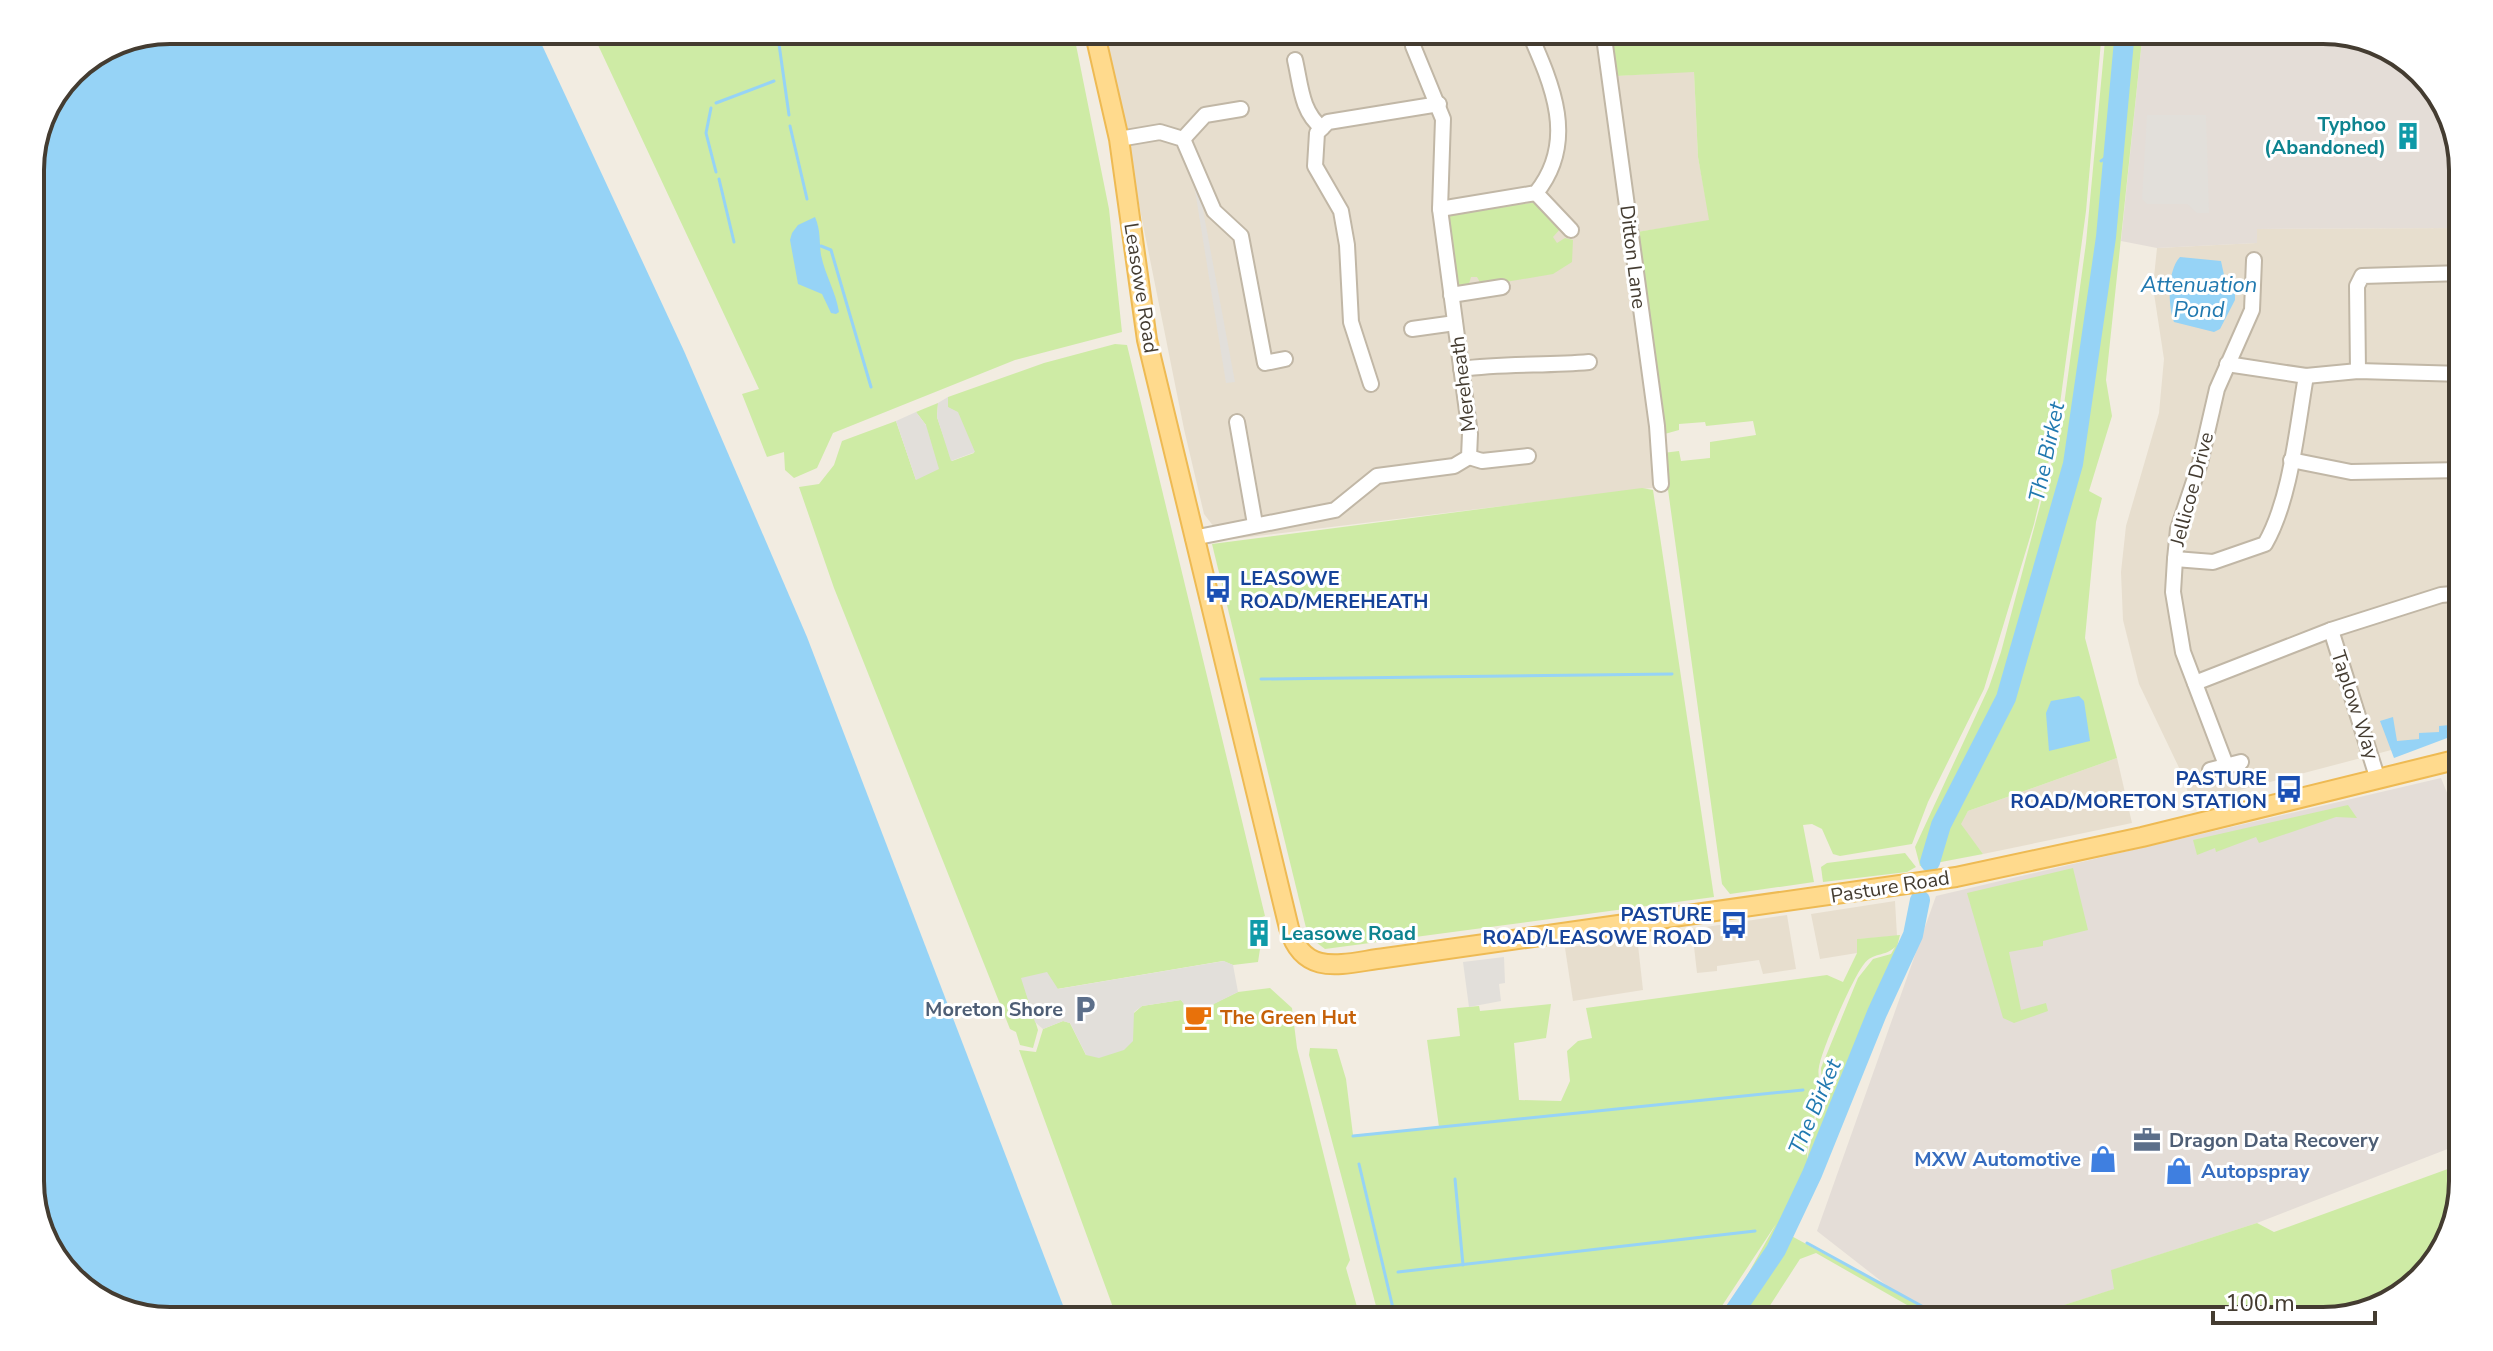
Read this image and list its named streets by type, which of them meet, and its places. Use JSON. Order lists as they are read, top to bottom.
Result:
{
  "streets": {
    "main road": ["Leasowe Road", "Pasture Road"],
    "street": [
      "Ditton Lane",
      "Mereheath",
      "Jellicoe Drive",
      "Taplow Way"
    ]
  },
  "crossings": [
    ["Leasowe Road", "Mereheath"],
    ["Leasowe Road", "Pasture Road"],
    ["Taplow Way", "Pasture Road"]
  ],
  "water": ["Attenuation Pond", "The Birket"],
  "places": {
    "building": ["Typhoo (Abandoned)", "Leasowe Road"],
    "bus stop": ["LEASOWE ROAD/MEREHEATH", "PASTURE ROAD/MORETON STATION", "PASTURE ROAD/LEASOWE ROAD"],
    "parking": ["Moreton Shore"],
    "cafe": ["The Green Hut"],
    "office": ["Dragon Data Recovery"],
    "shop": ["MXW Automotive", "Autopspray"]
  },
  "scale_bar": "100 m"
}
